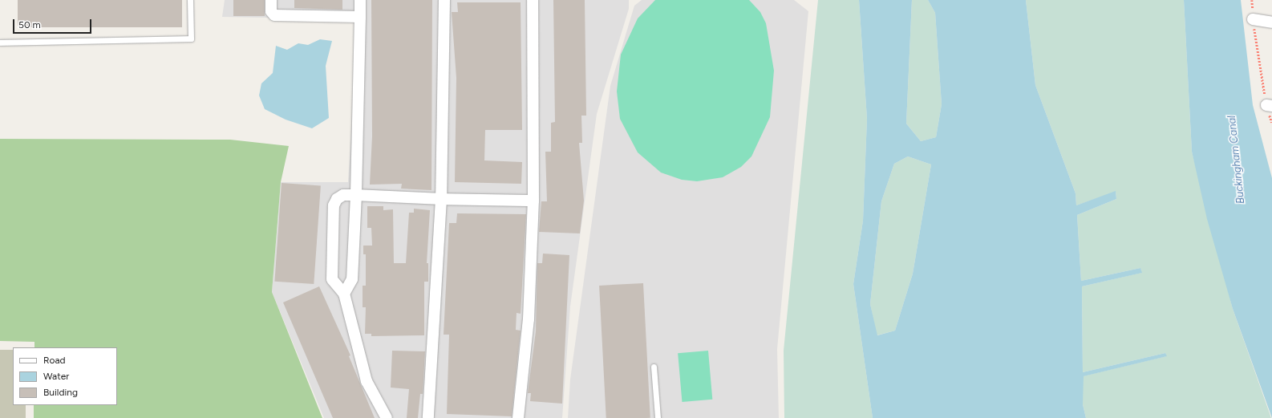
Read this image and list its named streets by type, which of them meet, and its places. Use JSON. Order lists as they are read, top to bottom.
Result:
{
  "water": ["Buckingham Canal"],
  "legend": ["Road", "Water", "Building"],
  "scale_bar": "50 m"
}
